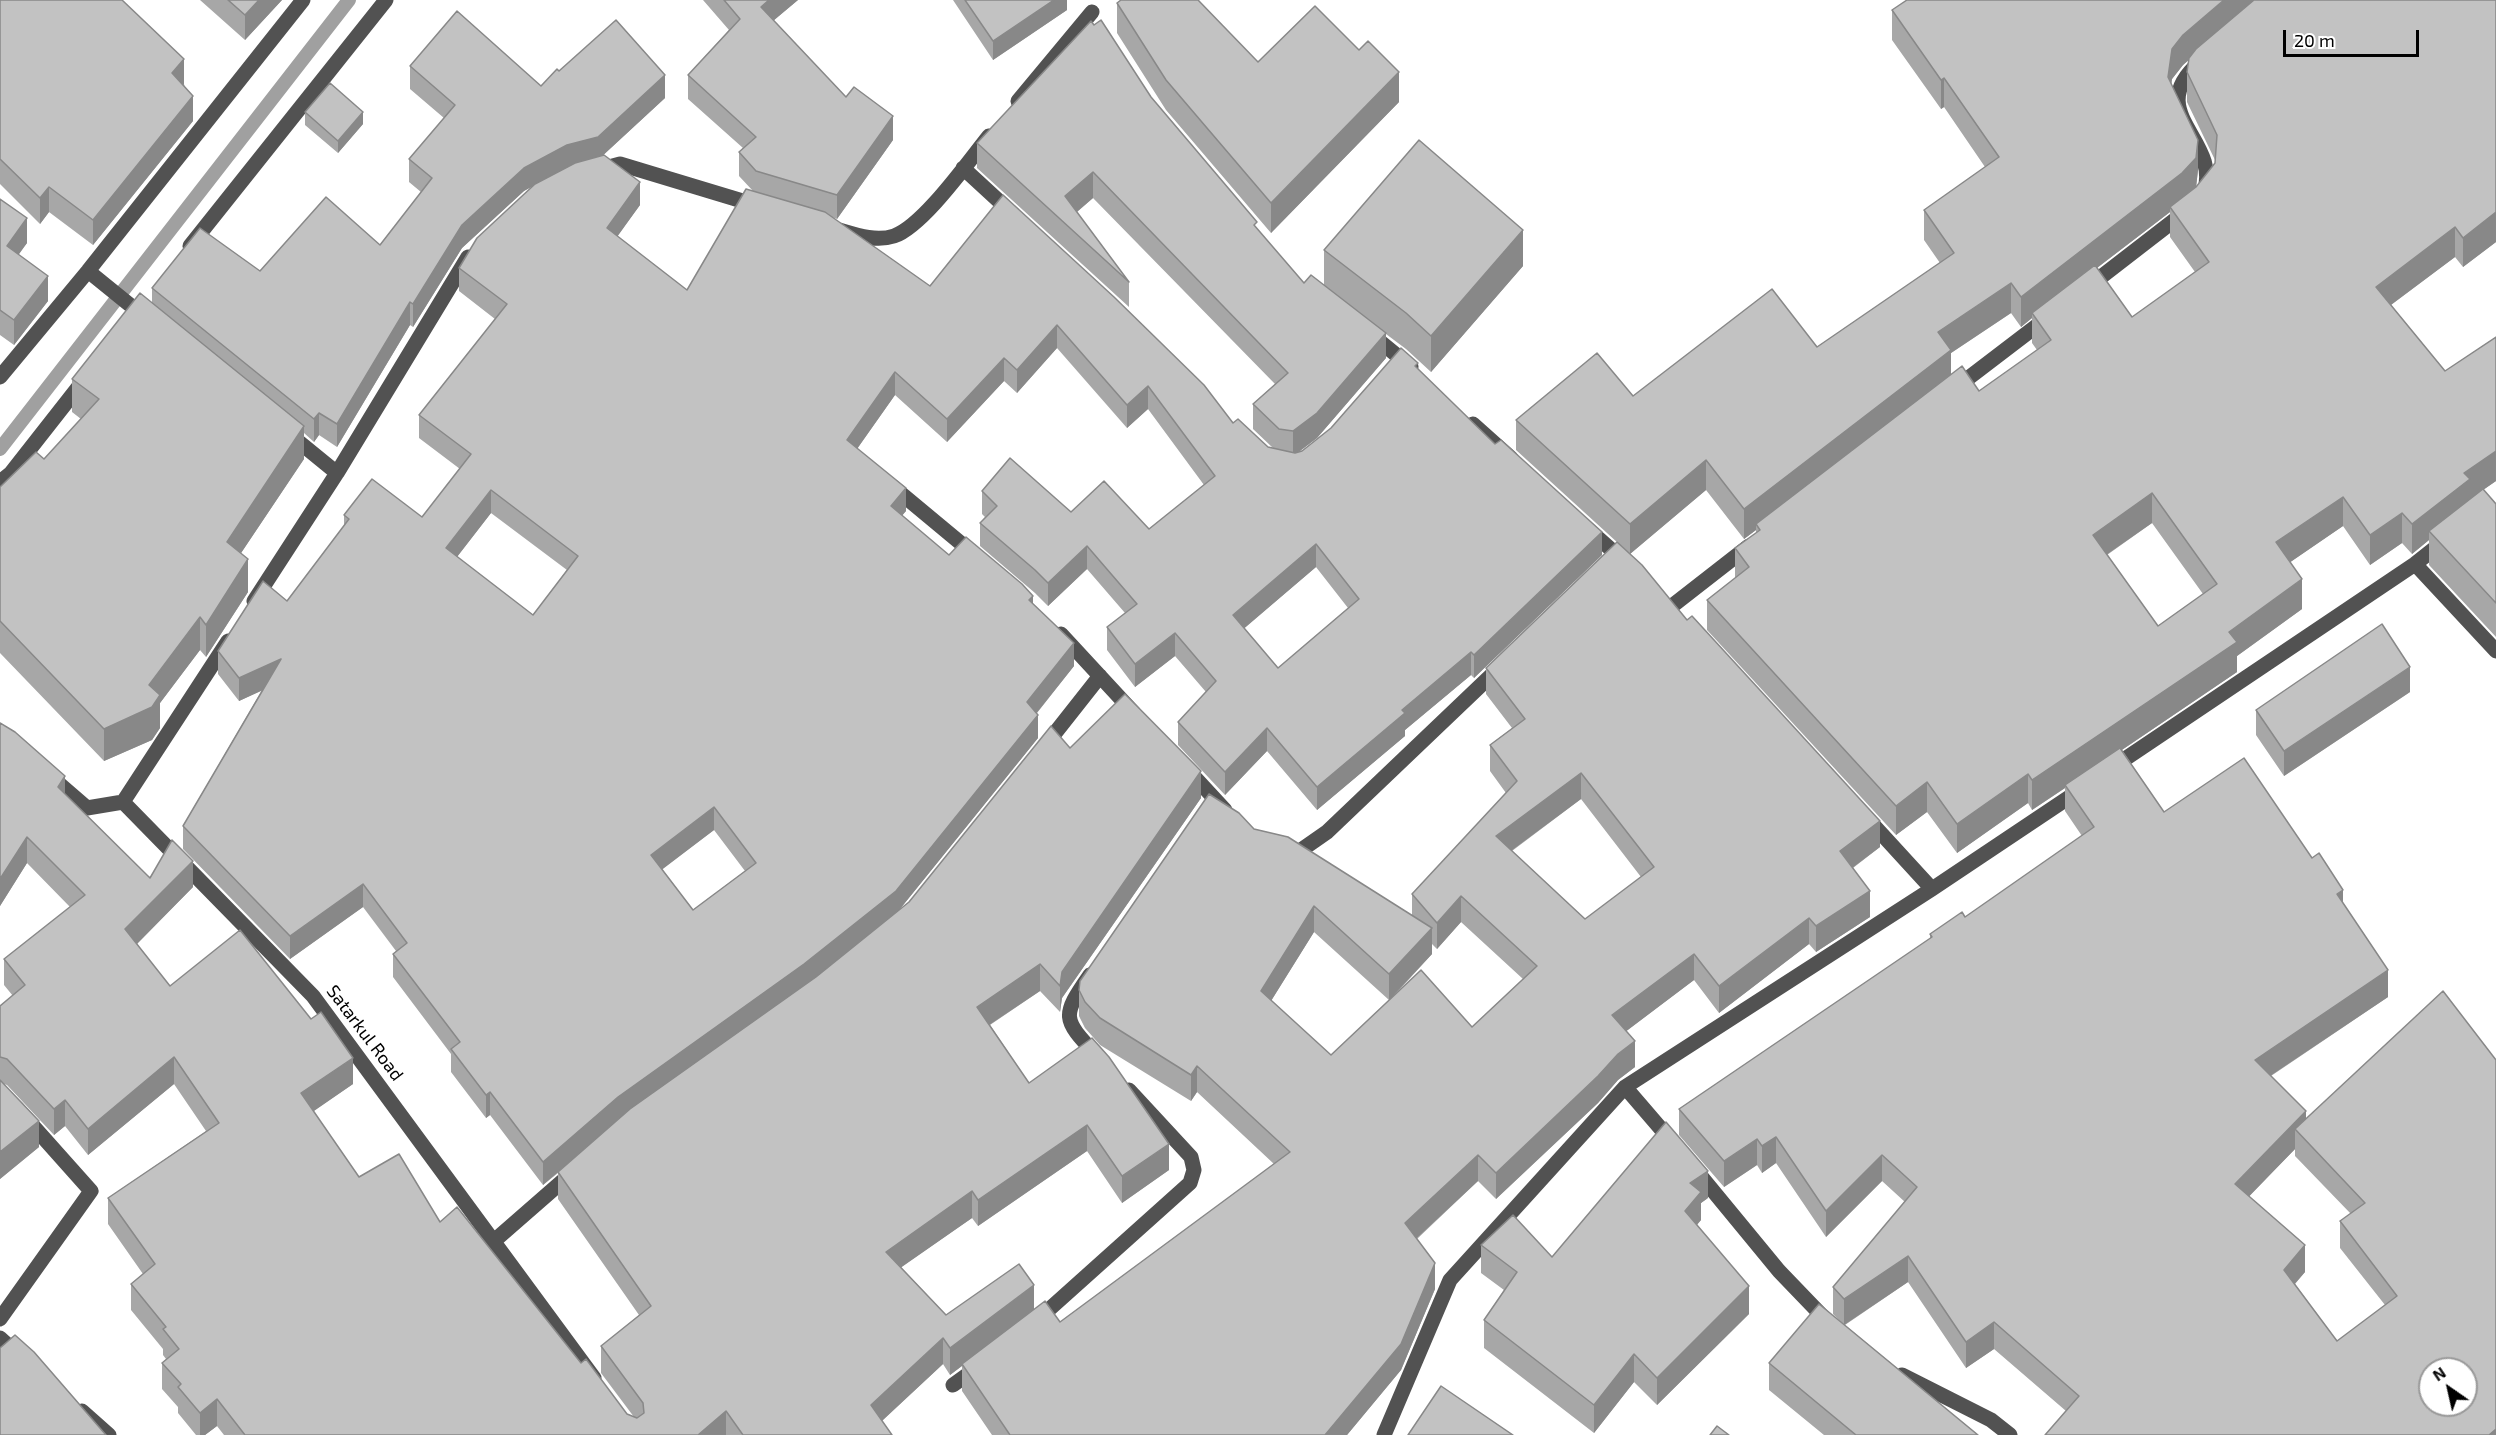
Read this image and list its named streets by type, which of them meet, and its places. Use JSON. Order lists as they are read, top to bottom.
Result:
{
  "streets": {
    "street": ["Satarkul Road"]
  },
  "scale_bar": "20 m",
  "north": "top left"
}
